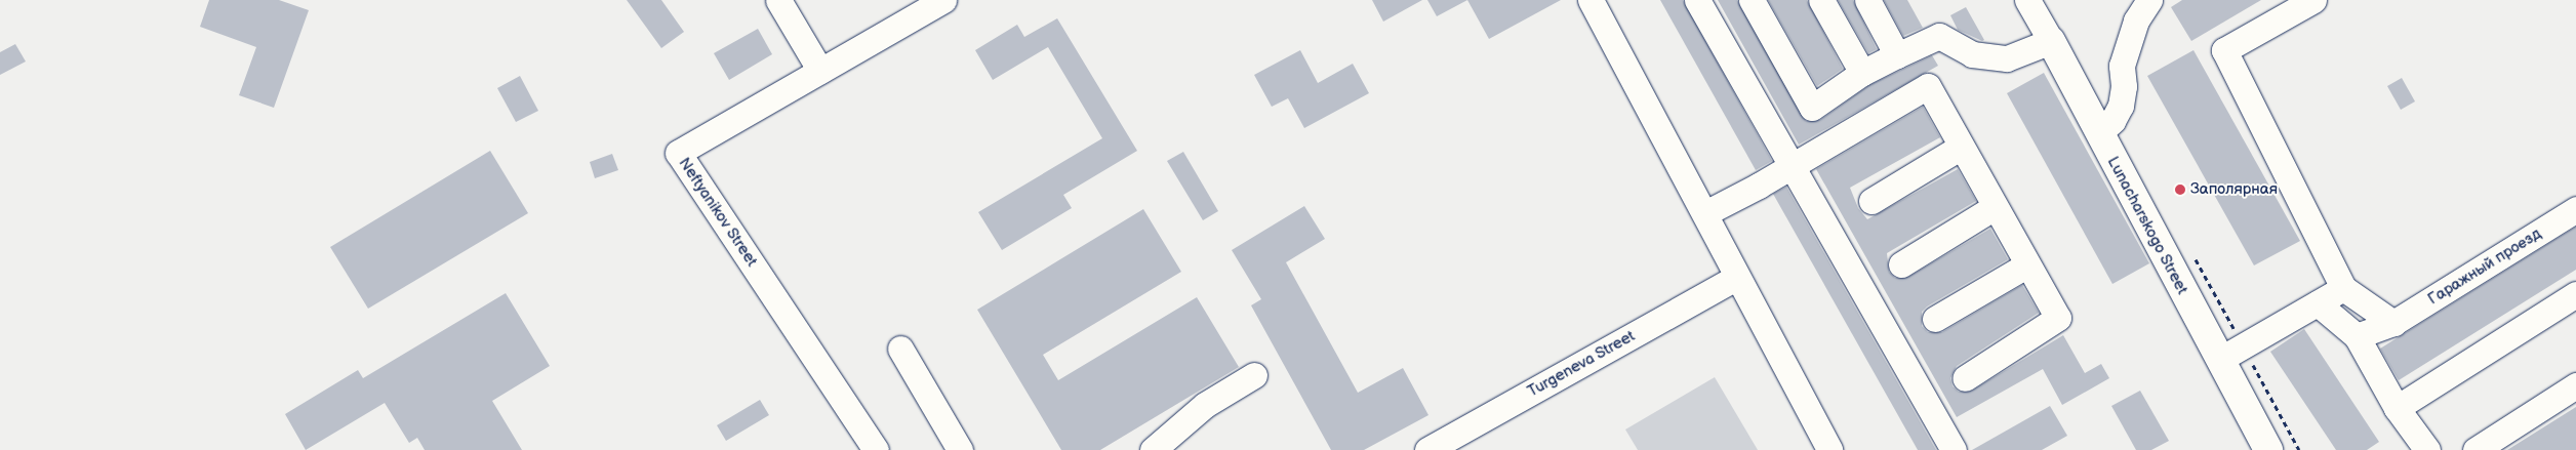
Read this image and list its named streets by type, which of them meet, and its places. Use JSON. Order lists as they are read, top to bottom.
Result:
{
  "streets": {
    "main road": ["Lunacharskogo Street"],
    "street": ["Neftyanikov Street", "Гаражный проезд", "Turgeneva Street"]
  },
  "places": ["Заполярная"]
}
